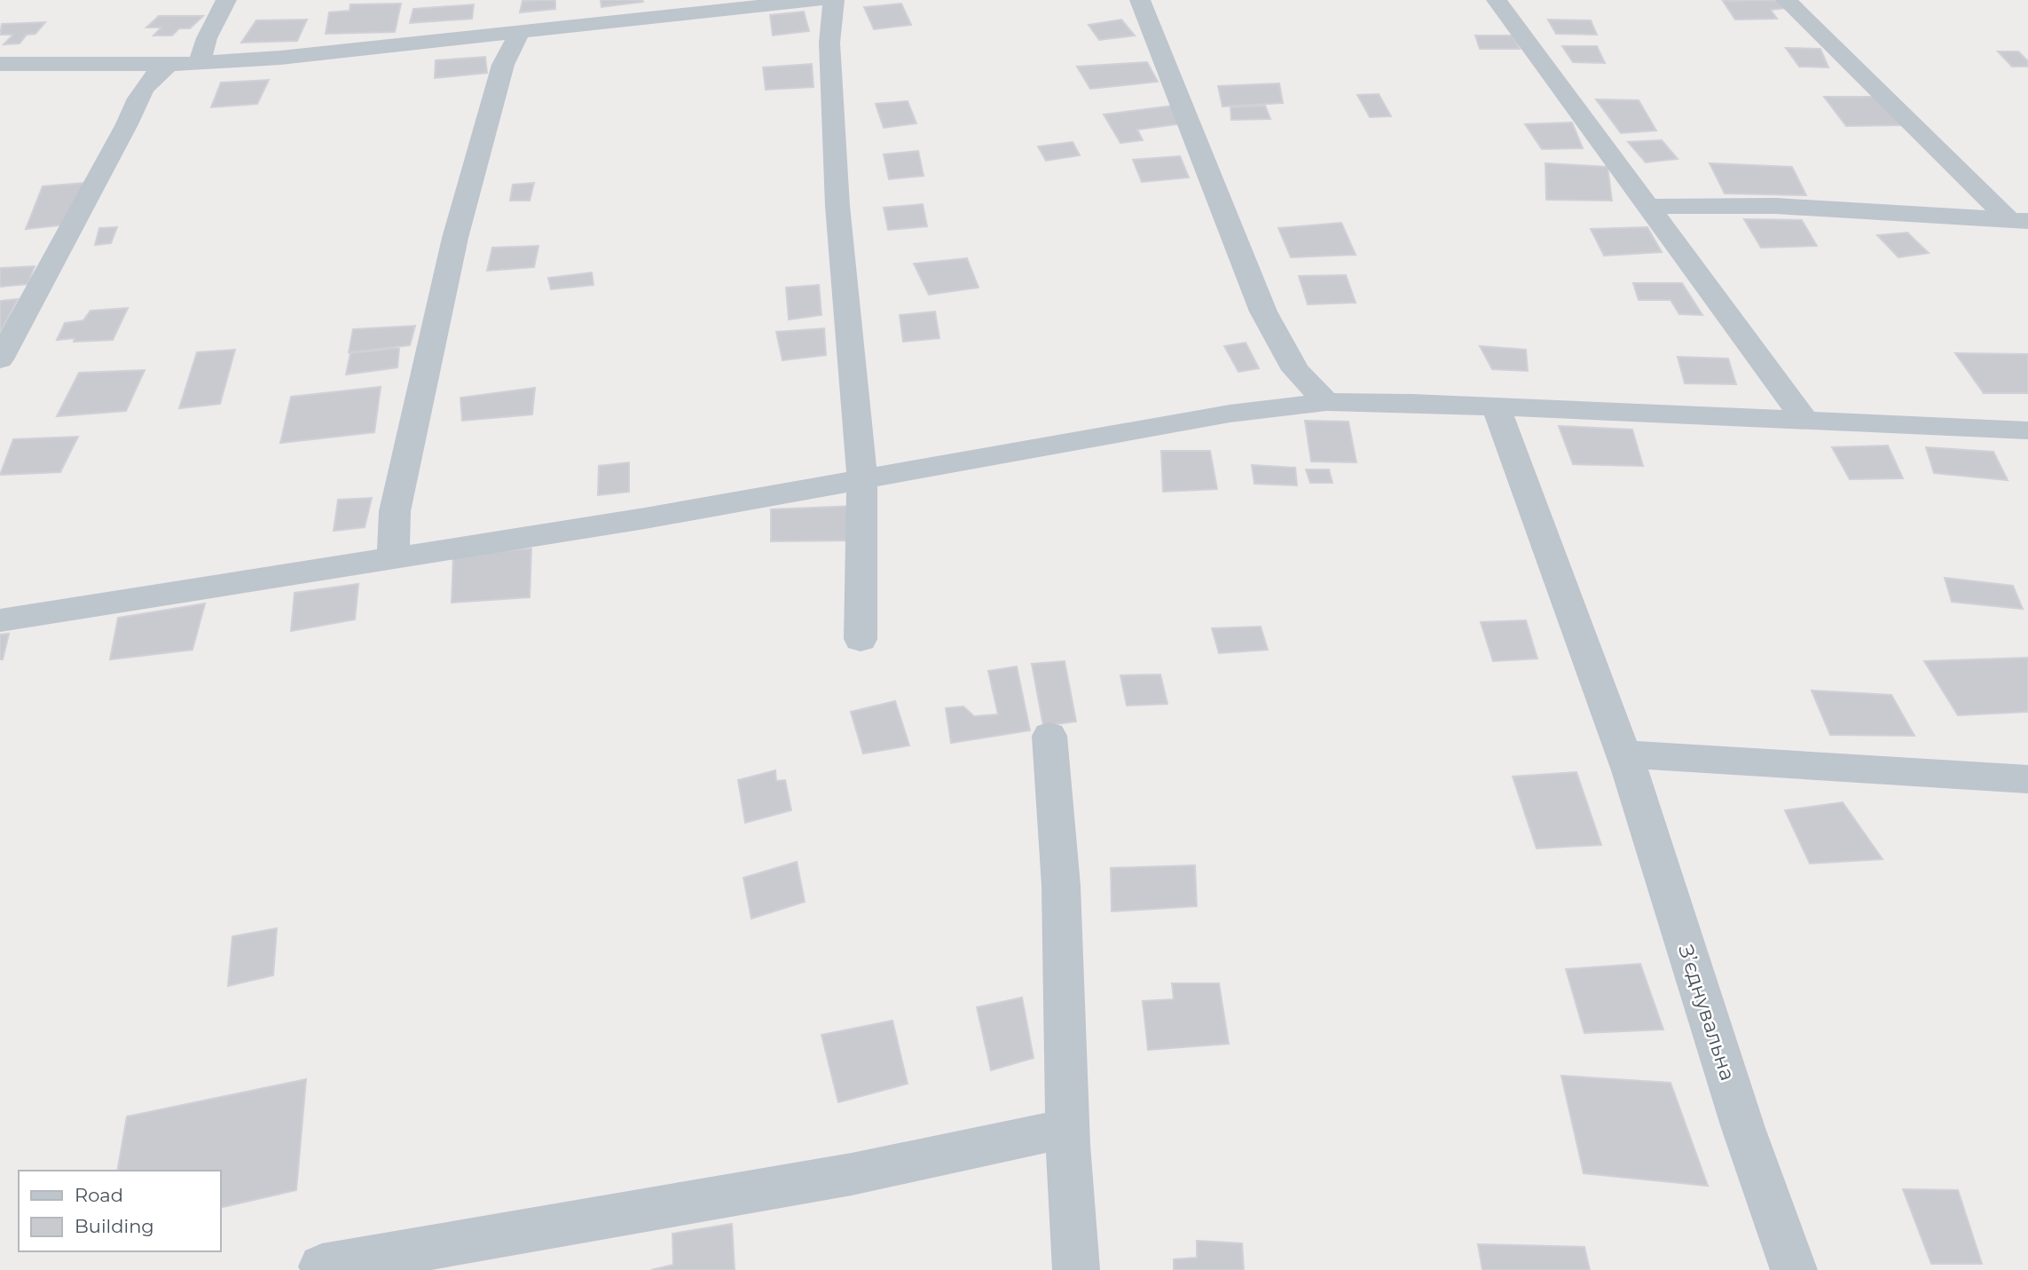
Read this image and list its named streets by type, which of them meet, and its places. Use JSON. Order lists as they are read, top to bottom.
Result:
{
  "streets": {
    "street": ["Зʼєднувальна"]
  },
  "legend": ["Road", "Building"]
}
